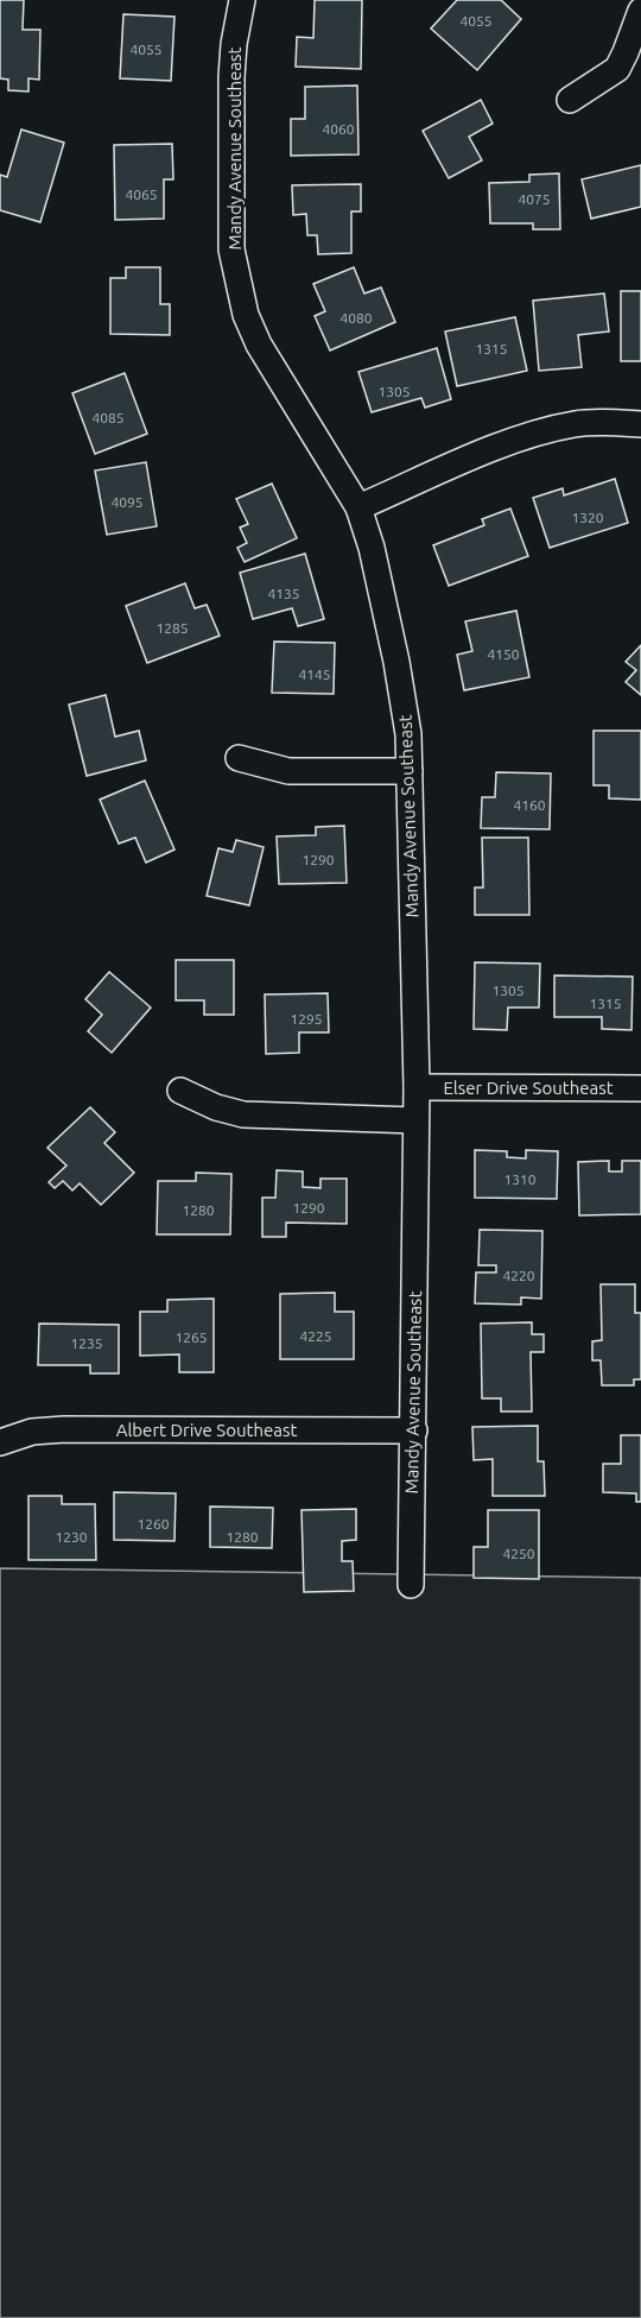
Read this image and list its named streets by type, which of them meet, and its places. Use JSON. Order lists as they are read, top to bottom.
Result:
{
  "streets": {
    "street": ["Mandy Avenue Southeast", "Elser Drive Southeast", "Albert Drive Southeast"]
  },
  "crossings": [
    ["Mandy Avenue Southeast", "Elser Drive Southeast"],
    ["Mandy Avenue Southeast", "Albert Drive Southeast"]
  ],
  "house_numbers": [
    "4055",
    "4055",
    "4060",
    "4065",
    "4075",
    "4080",
    "1315",
    "1305",
    "4085",
    "4095",
    "1320",
    "4135",
    "1285",
    "4150",
    "4145",
    "4160",
    "1290",
    "1305",
    "1315",
    "1295",
    "1310",
    "1290",
    "1280",
    "4220",
    "4225",
    "1265",
    "1235",
    "1260",
    "1230",
    "1280",
    "4250"
  ]
}
